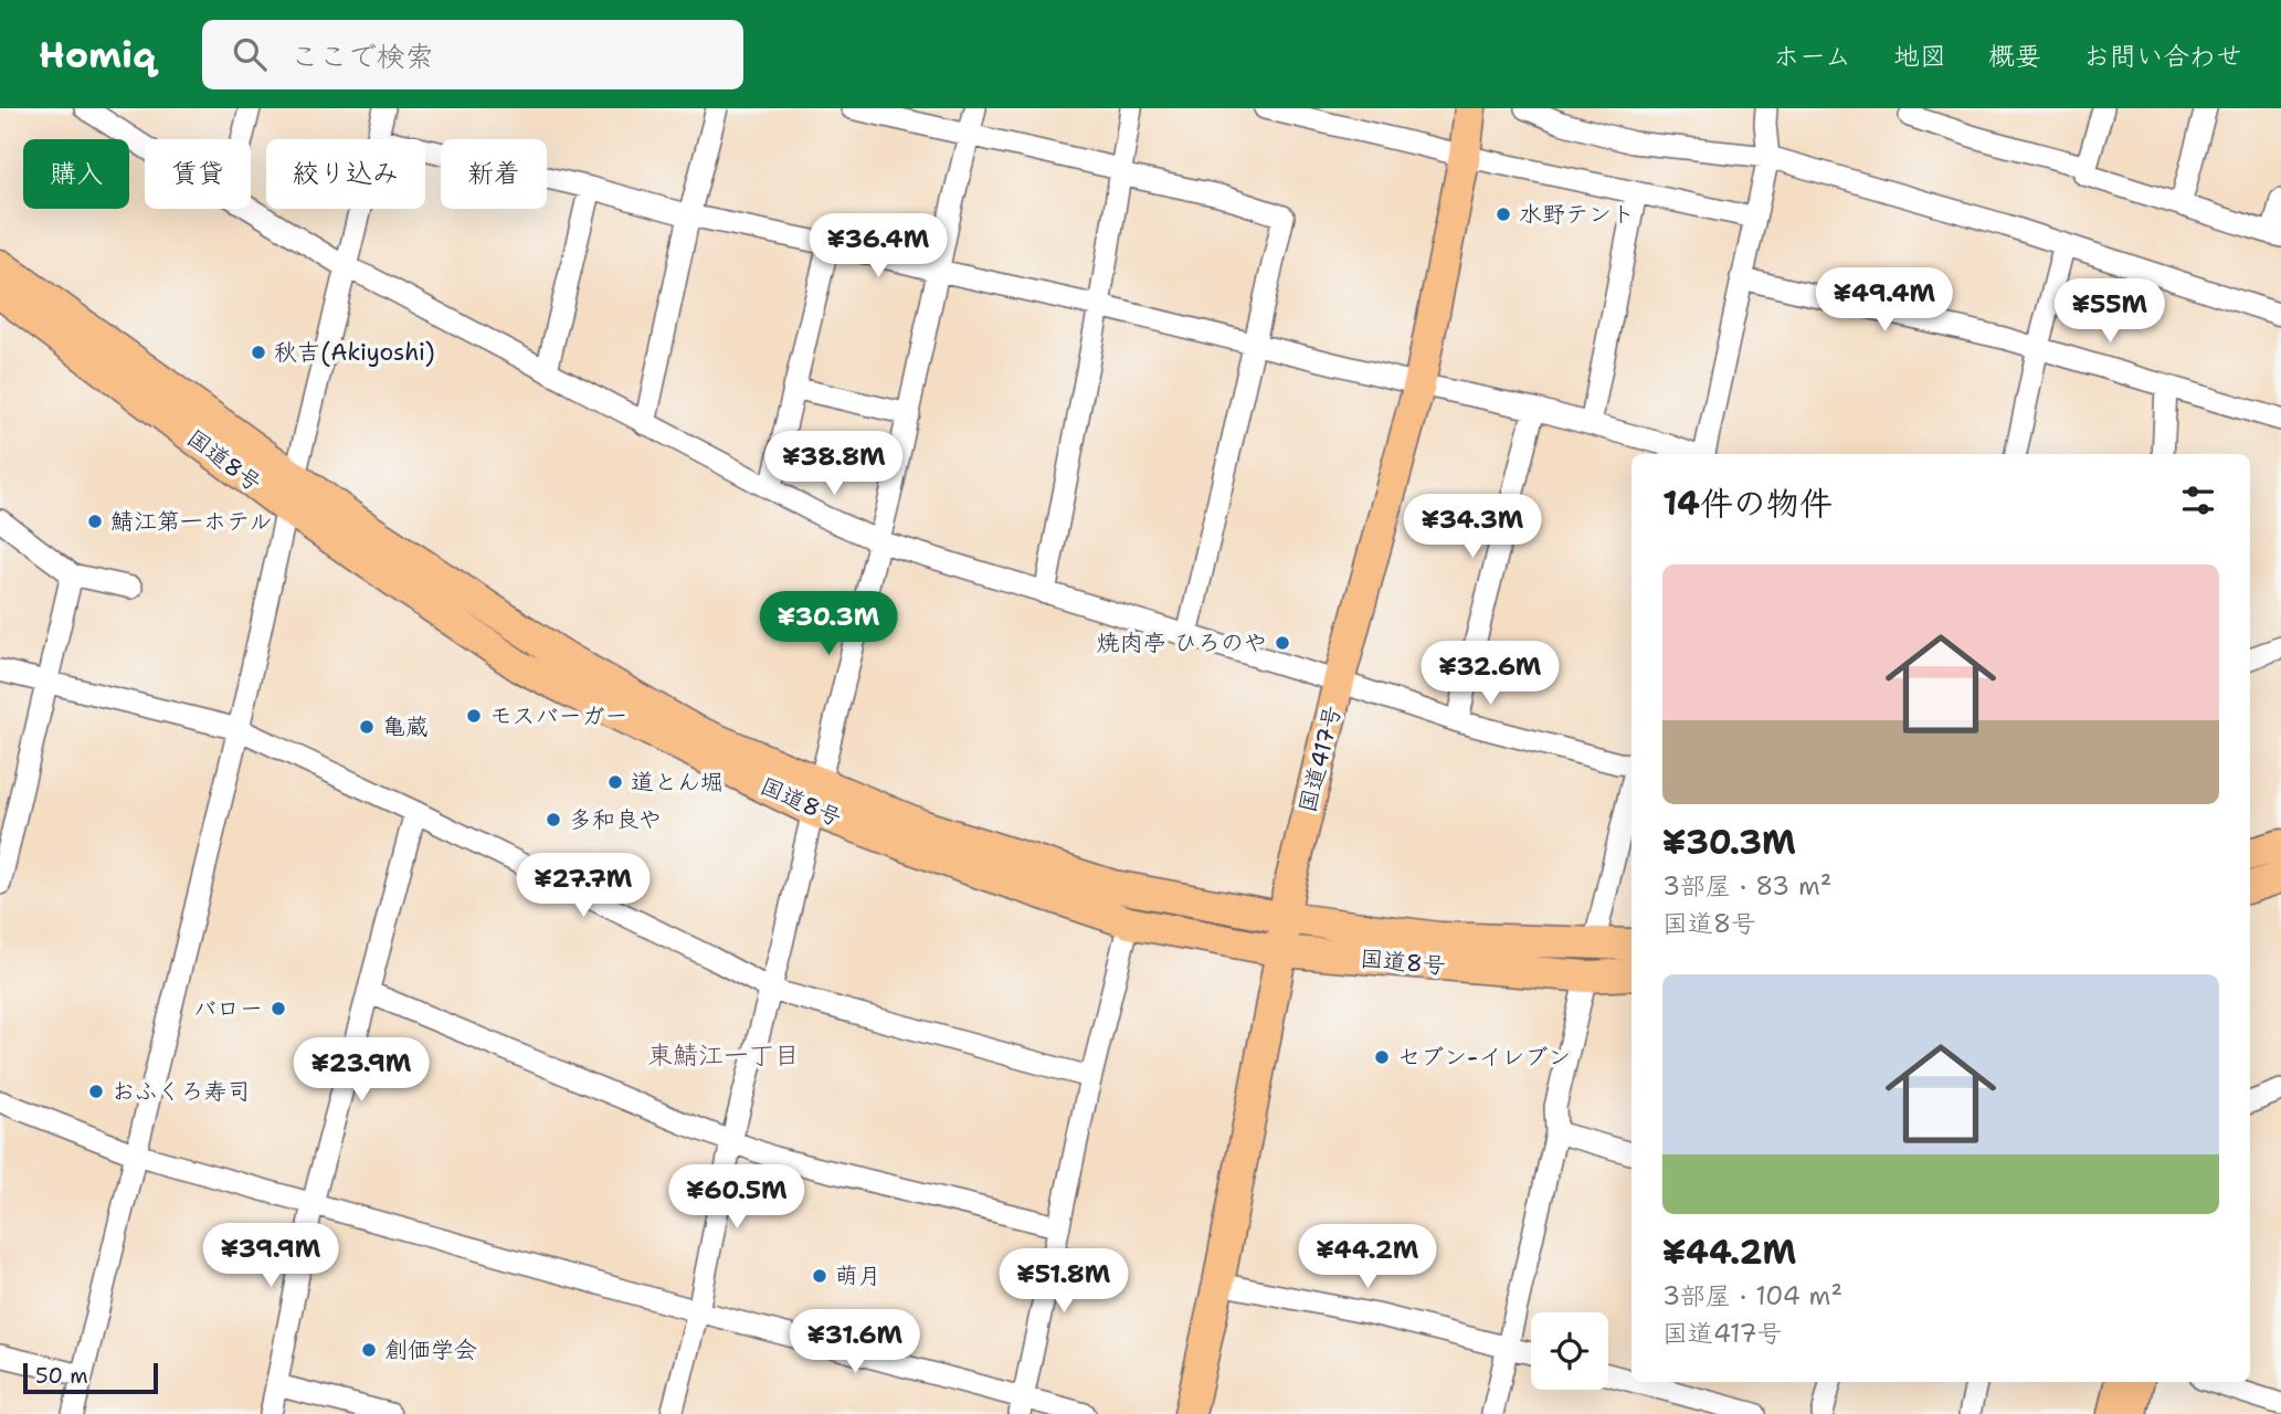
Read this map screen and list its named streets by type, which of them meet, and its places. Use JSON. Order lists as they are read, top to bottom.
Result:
{
  "streets": {
    "highway": ["国道8号", "国道417号"]
  },
  "crossings": [
    ["国道8号", "国道417号"]
  ],
  "districts": ["東鯖江一丁目"],
  "places": [
    "水野テント",
    "秋吉(Akiyoshi)",
    "鯖江第一ホテル",
    "焼肉亭 ひろのや",
    "モスバーガー",
    "亀蔵",
    "道とん堀",
    "多和良や",
    "バロー",
    "セブン-イレブン",
    "おふくろ寿司",
    "萌月",
    "創価学会"
  ],
  "scale_bar": "50 m",
  "page": {
    "header": "Homiq",
    "search": "ここで検索",
    "nav": [
      "ホーム",
      "地図",
      "概要",
      "お問い合わせ"
    ],
    "chip": [
      "購入",
      "賃貸",
      "絞り込み",
      "新着"
    ],
    "price": [
      "¥36.4M",
      "¥49.4M",
      "¥55M",
      "¥38.8M",
      "¥34.3M",
      "¥30.3M",
      "¥32.6M",
      "¥27.7M",
      "¥23.9M",
      "¥60.5M",
      "¥39.9M",
      "¥44.2M",
      "¥51.8M",
      "¥31.6M"
    ],
    "heading": "14件の物件",
    "list": [
      {
        "name": "¥30.3M",
        "note": "3部屋 · 83 m² · 国道8号"
      },
      {
        "name": "¥44.2M",
        "note": "3部屋 · 104 m² · 国道417号"
      }
    ],
    "scale": "50 m"
  }
}
